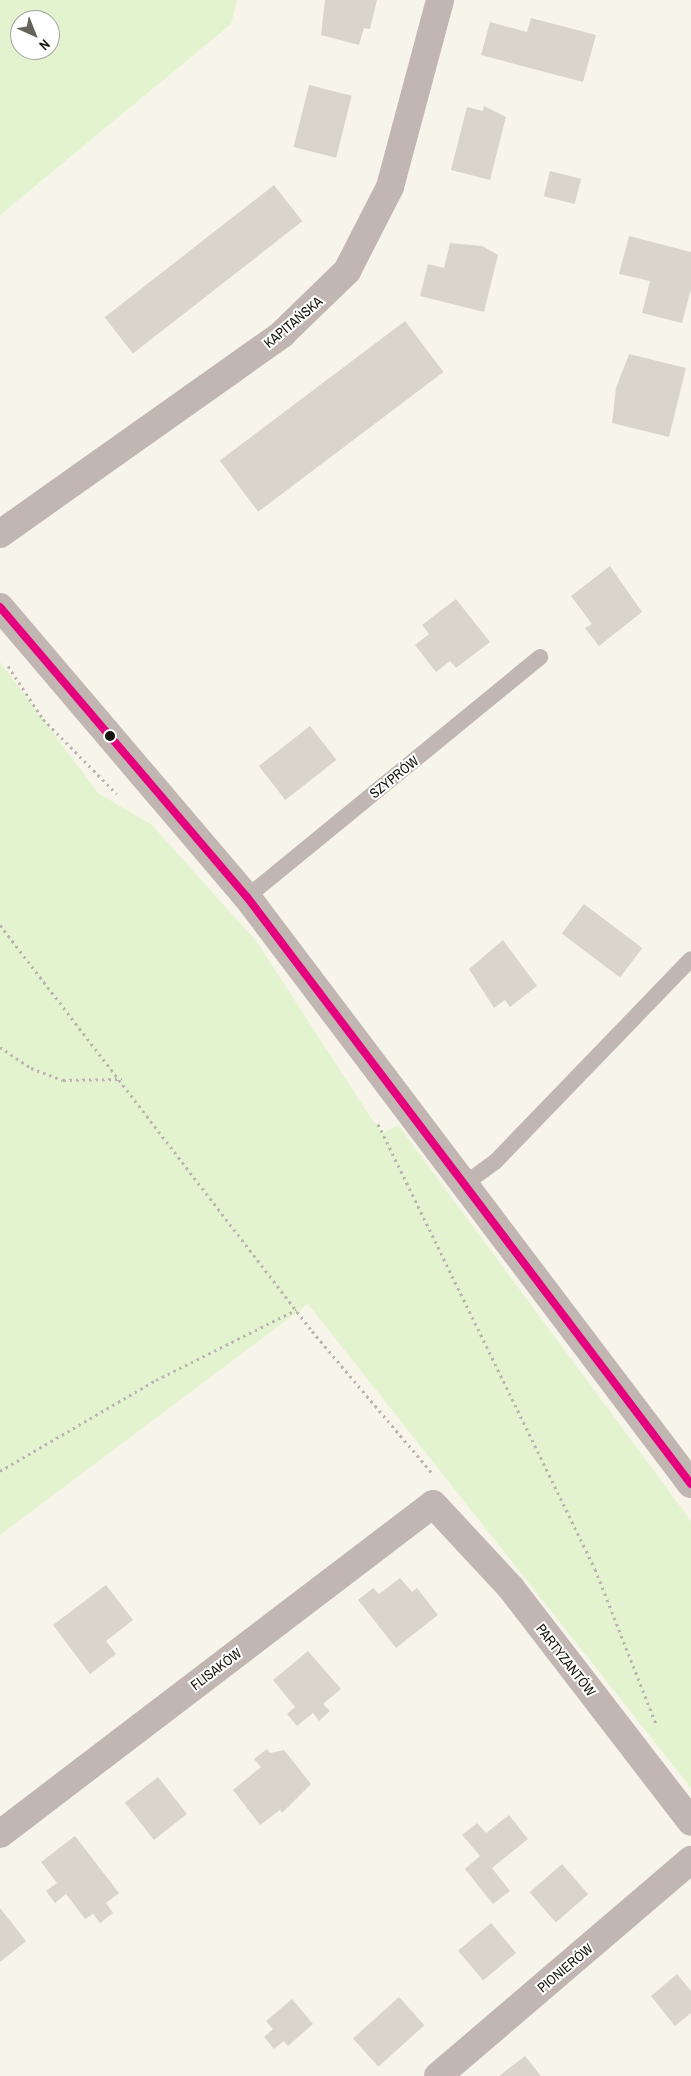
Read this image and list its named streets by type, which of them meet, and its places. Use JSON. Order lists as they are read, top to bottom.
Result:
{
  "streets": {
    "street": [
      "KAPITAŃSKA",
      "PARTYZANTÓW",
      "FLISAKÓW",
      "PIONIERÓW"
    ],
    "lane": ["SZYPRÓW"]
  },
  "crossings": [
    ["PARTYZANTÓW", "FLISAKÓW"]
  ],
  "north": "bottom right"
}
